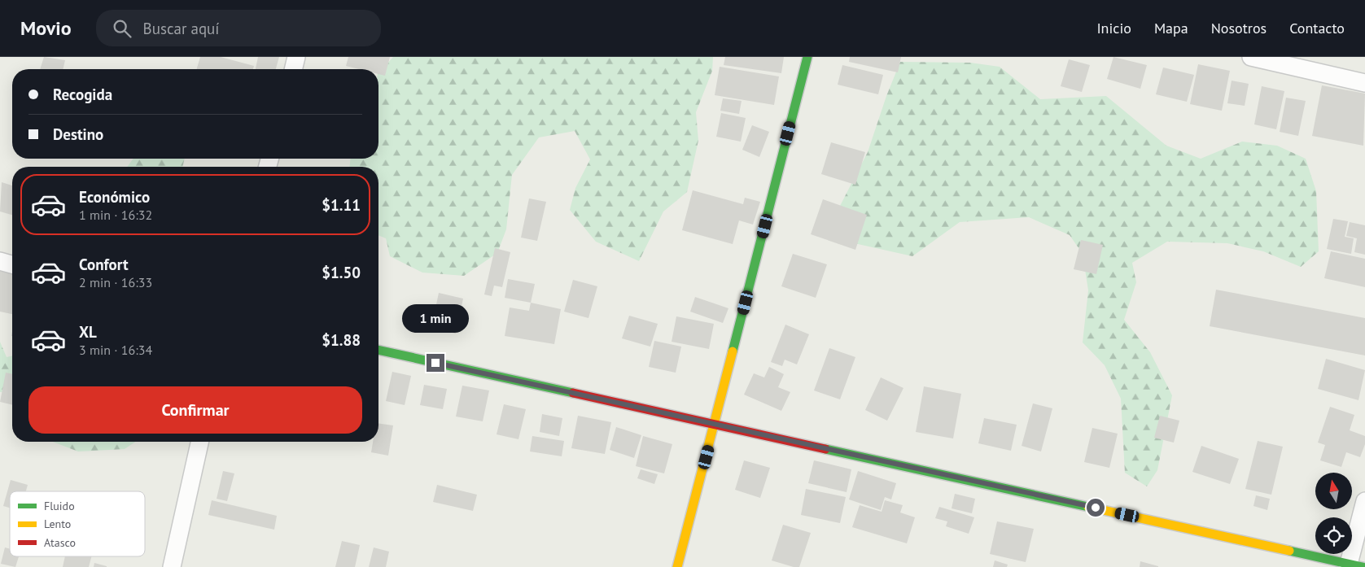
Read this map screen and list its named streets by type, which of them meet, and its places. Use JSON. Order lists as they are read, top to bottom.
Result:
{
  "legend": ["Fluido", "Lento", "Atasco"],
  "north": "top",
  "page": {
    "header": "Movio",
    "search": "Buscar aquí",
    "nav": [
      "Inicio",
      "Mapa",
      "Nosotros",
      "Contacto"
    ],
    "banner": ["Recogida", "Destino"],
    "list": [
      {
        "name": "Económico",
        "note": "1 min · 16:32",
        "value": "$1.11"
      },
      {
        "name": "Confort",
        "note": "2 min · 16:33",
        "value": "$1.50"
      },
      {
        "name": "XL",
        "note": "3 min · 16:34",
        "value": "$1.88"
      }
    ],
    "bubble": "1 min",
    "buttons": "Confirmar"
  }
}
